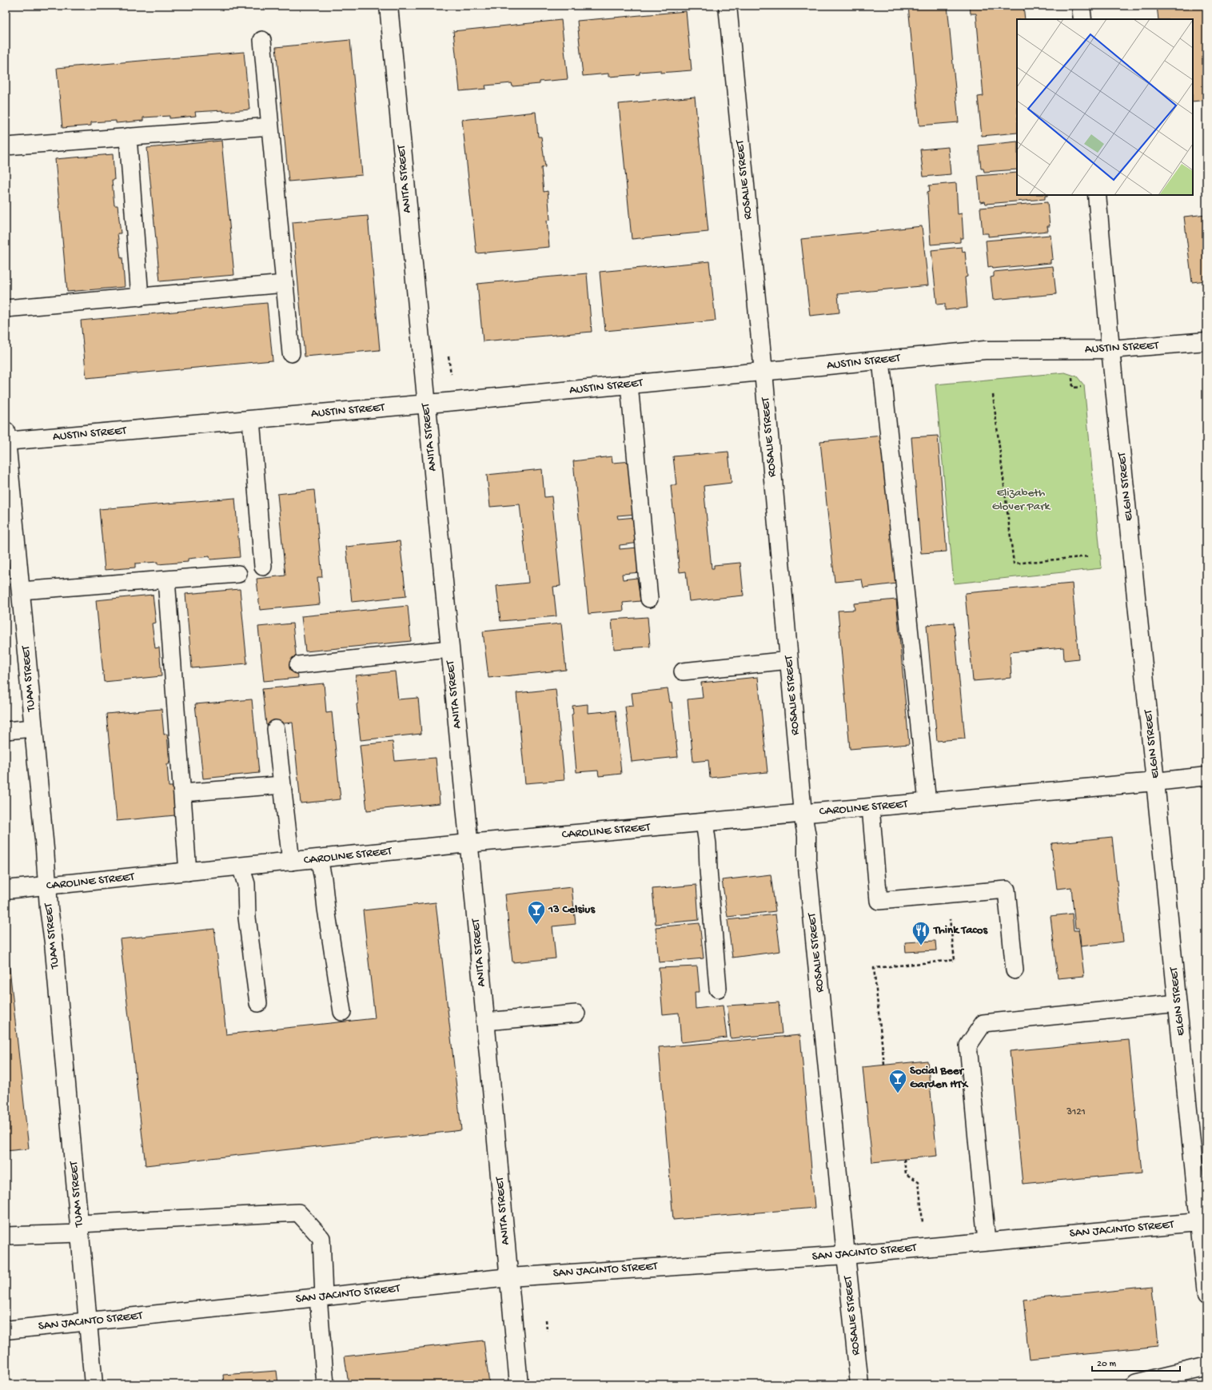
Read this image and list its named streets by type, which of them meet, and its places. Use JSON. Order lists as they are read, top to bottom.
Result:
{
  "streets": {
    "street": [
      "ANITA STREET",
      "ROSALIE STREET",
      "AUSTIN STREET",
      "ELGIN STREET",
      "TUAM STREET",
      "CAROLINE STREET",
      "SAN JACINTO STREET"
    ]
  },
  "crossings": [
    ["ANITA STREET", "AUSTIN STREET"],
    ["ANITA STREET", "CAROLINE STREET"],
    ["ANITA STREET", "SAN JACINTO STREET"],
    ["ROSALIE STREET", "AUSTIN STREET"],
    ["ROSALIE STREET", "CAROLINE STREET"],
    ["ROSALIE STREET", "SAN JACINTO STREET"],
    ["AUSTIN STREET", "ELGIN STREET"],
    ["AUSTIN STREET", "TUAM STREET"],
    ["ELGIN STREET", "CAROLINE STREET"],
    ["ELGIN STREET", "SAN JACINTO STREET"],
    ["TUAM STREET", "CAROLINE STREET"],
    ["TUAM STREET", "SAN JACINTO STREET"]
  ],
  "parks": ["Elizabeth Glover Park"],
  "places": {
    "bar": ["13 Celsius", "Social Beer Garden HTX"],
    "restaurant": ["Think Tacos"]
  },
  "house_numbers": ["3121"],
  "scale_bar": "20 m"
}
